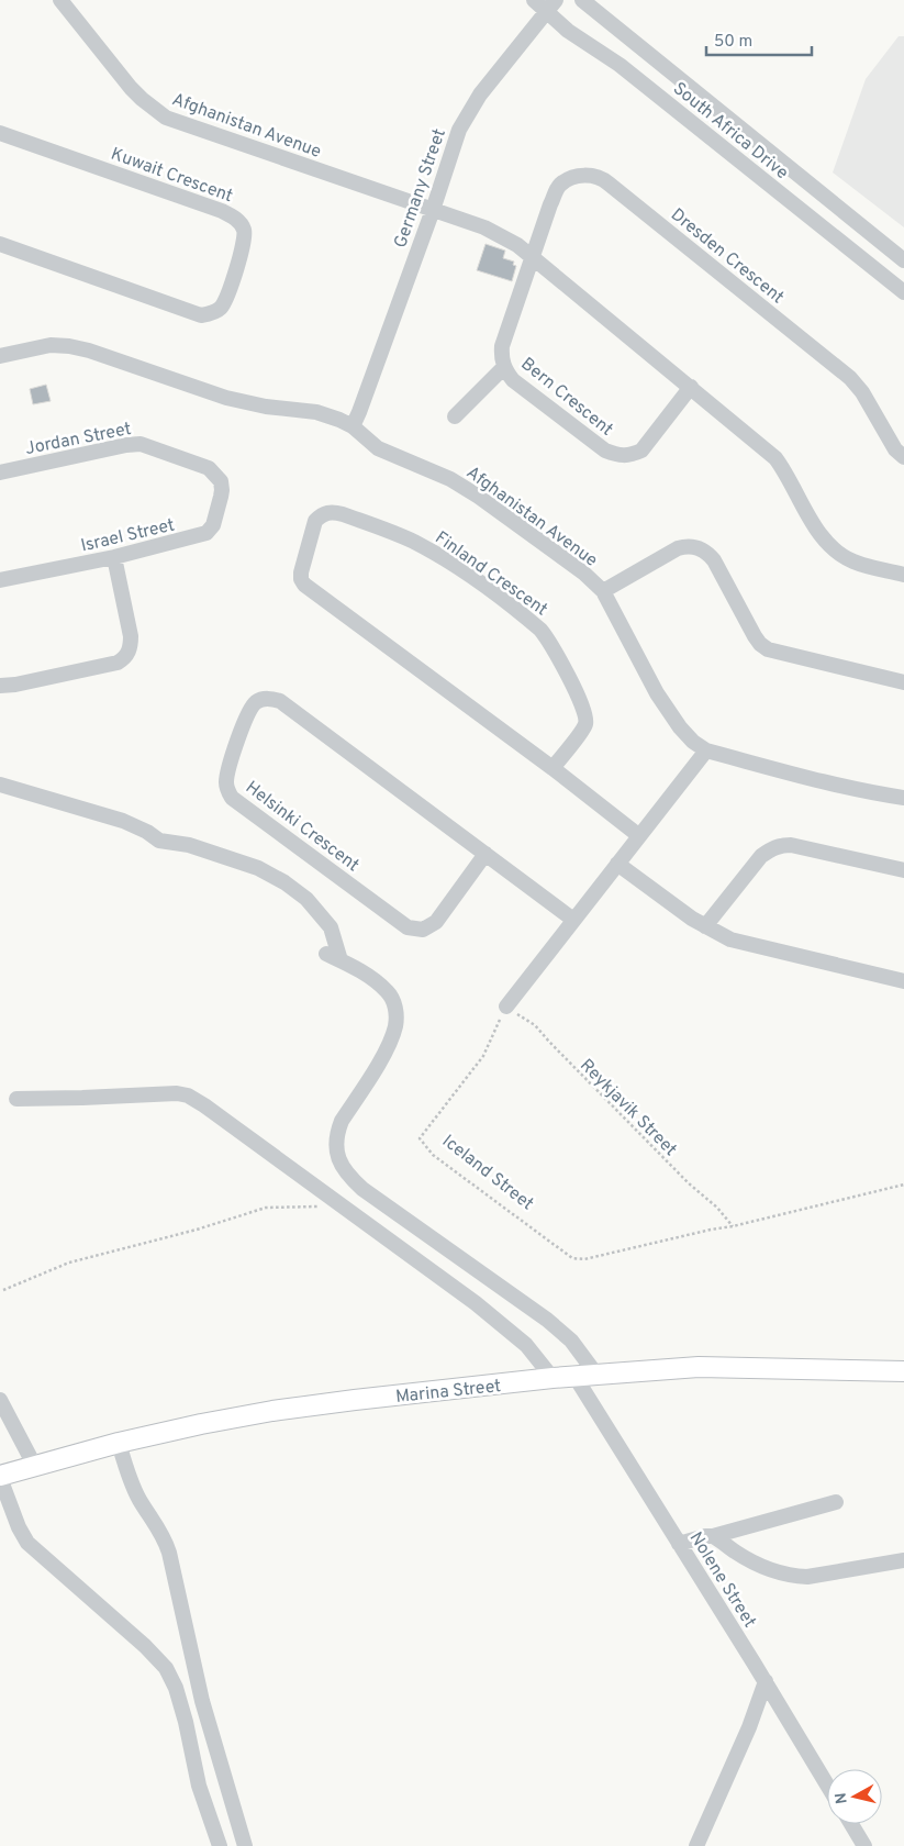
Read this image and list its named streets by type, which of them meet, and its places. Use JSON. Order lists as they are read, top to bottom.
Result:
{
  "streets": {
    "main road": ["Marina Street"],
    "street": [
      "Afghanistan Avenue",
      "South Africa Drive",
      "Kuwait Crescent",
      "Germany Street",
      "Dresden Crescent",
      "Bern Crescent",
      "Jordan Street",
      "Israel Street",
      "Finland Crescent",
      "Helsinki Crescent",
      "Nolene Street"
    ],
    "path": ["Reykjavik Street", "Iceland Street"]
  },
  "crossings": [
    ["Afghanistan Avenue", "Germany Street"],
    ["South Africa Drive", "Germany Street"],
    ["Dresden Crescent", "Bern Crescent"],
    ["Jordan Street", "Israel Street"],
    ["Reykjavik Street", "Iceland Street"],
    ["Marina Street", "Nolene Street"]
  ],
  "scale_bar": "50 m",
  "north": "left"
}
